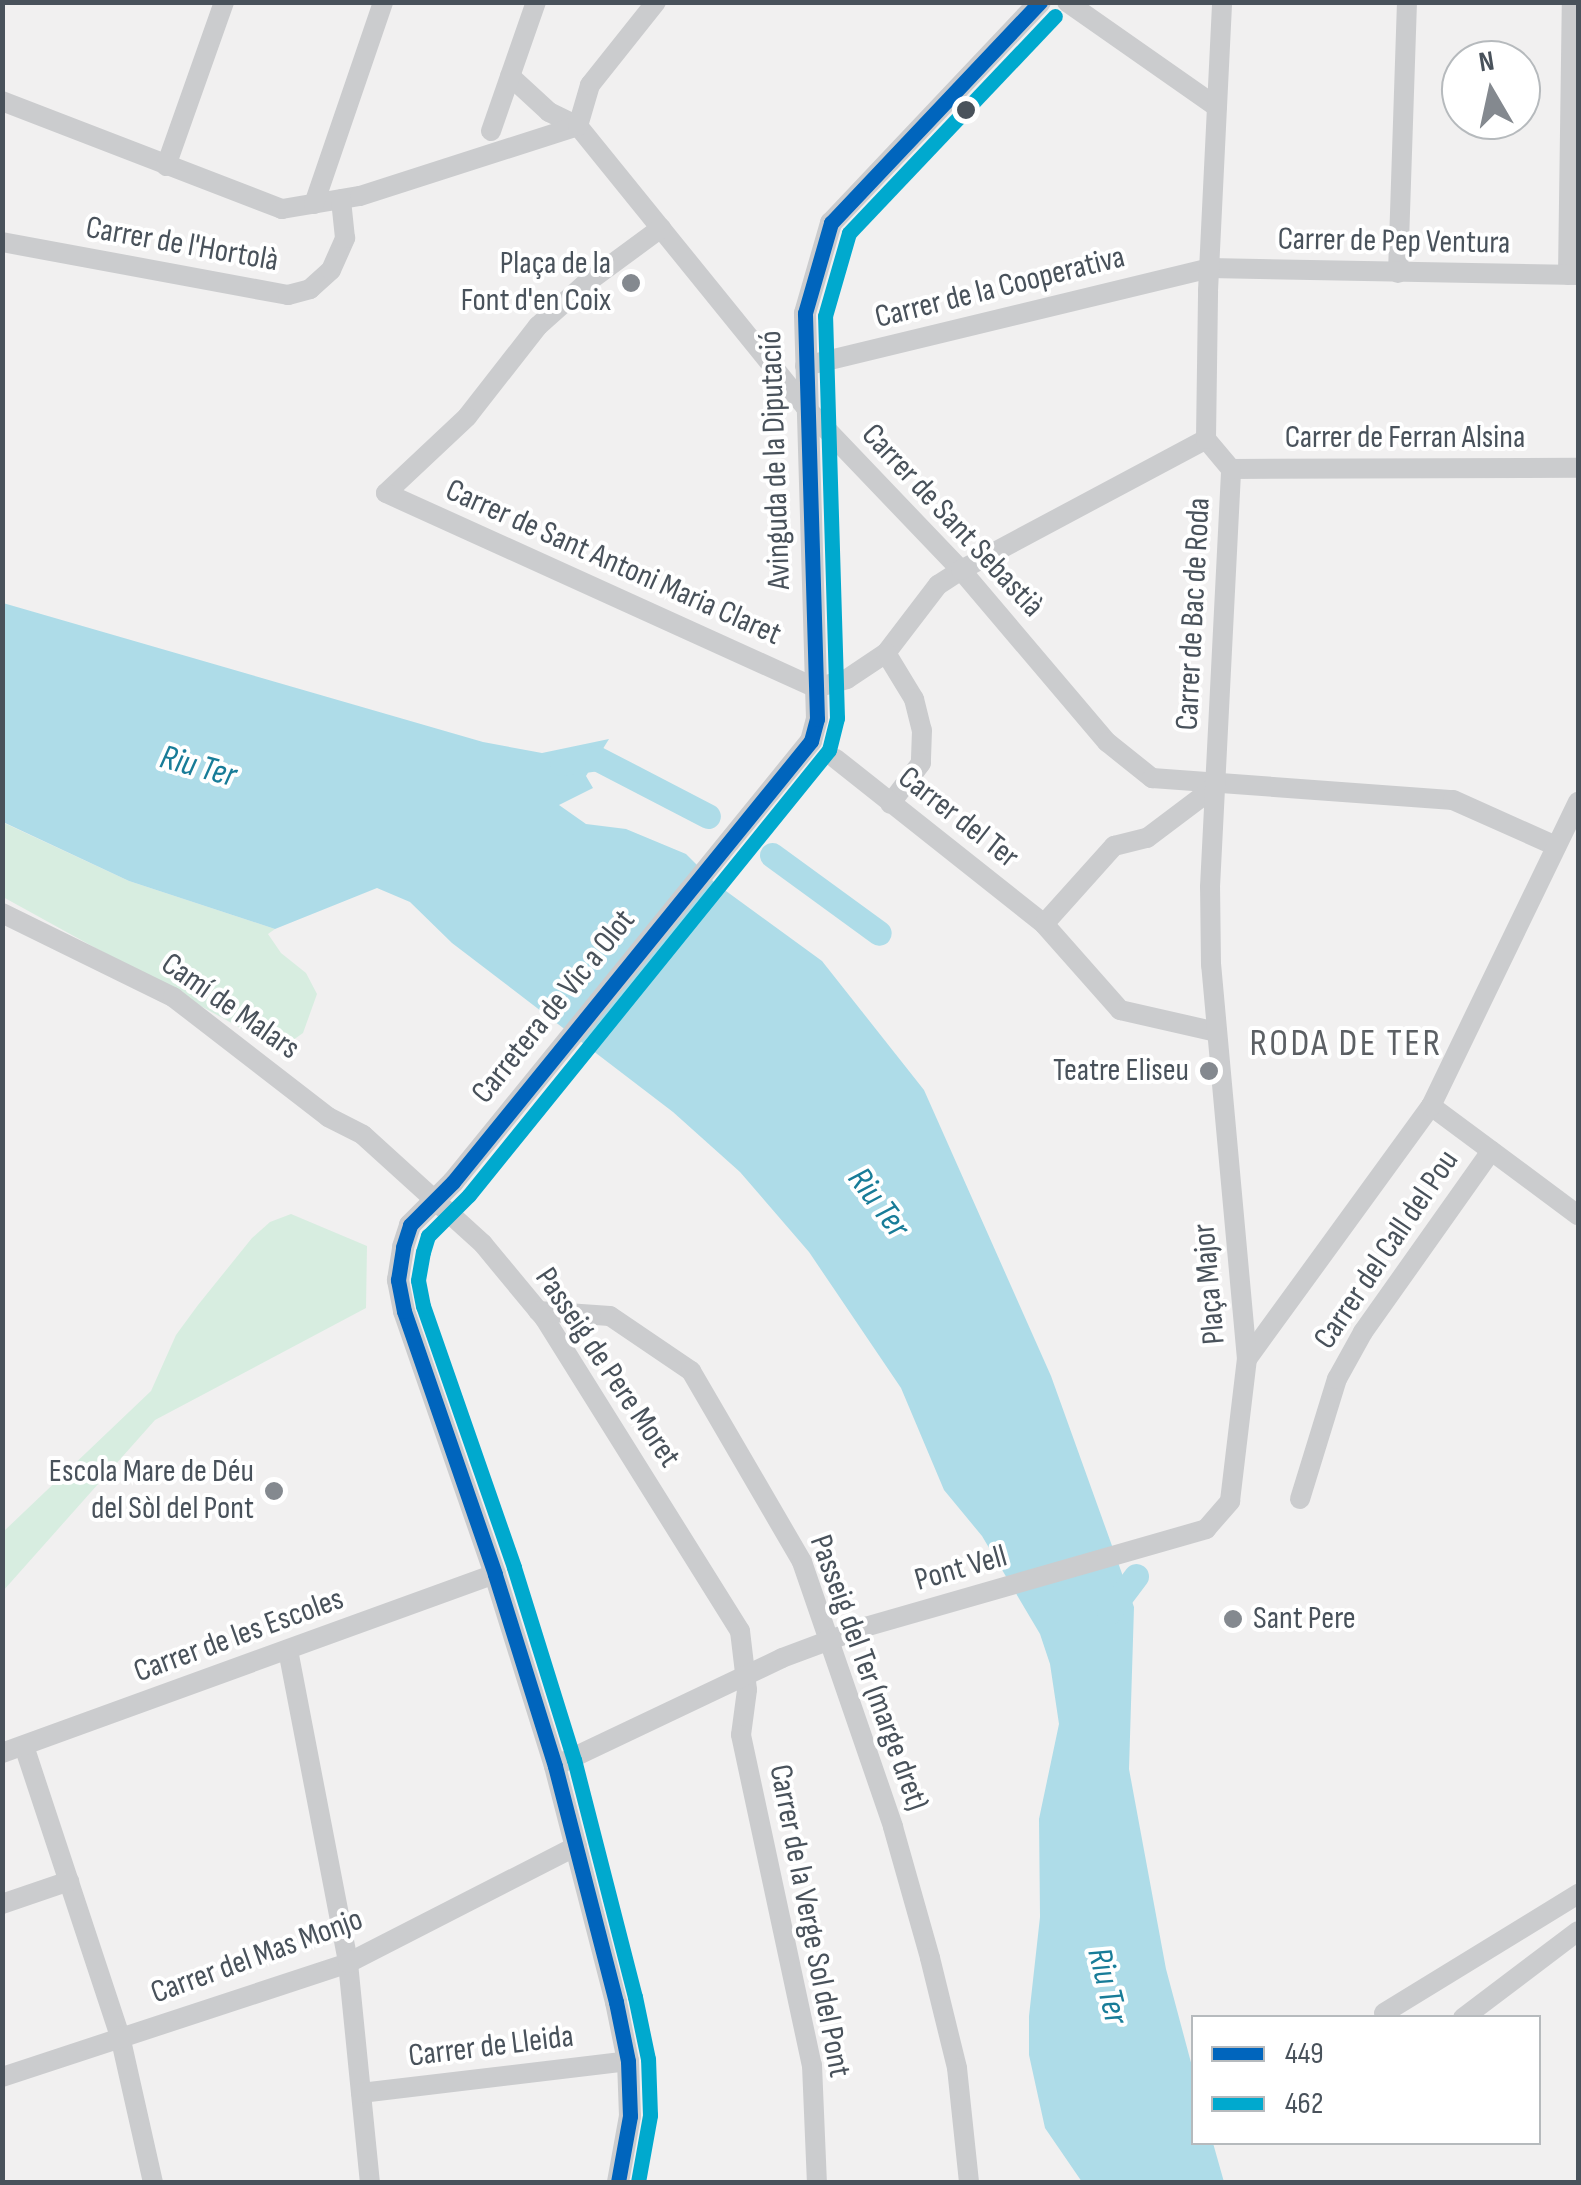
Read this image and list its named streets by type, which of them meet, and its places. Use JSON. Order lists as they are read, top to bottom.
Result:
{
  "streets": {
    "street": [
      "Carrer de Pep Ventura",
      "Carrer de l'Hortolà",
      "Carrer de la Cooperativa",
      "Carrer de Ferran Alsina",
      "Avinguda de la Diputació",
      "Carrer de Sant Sebastià",
      "Carrer de Sant Antoni Maria Claret",
      "Carrer de Bac de Roda",
      "Carrer del Ter",
      "Camí de Malars",
      "Carretera de Vic a Olot",
      "Carrer del Call del Pou",
      "Plaça Major",
      "Passeig de Pere Moret",
      "Pont Vell",
      "Carrer de les Escoles",
      "Passeig del Ter (marge dret)",
      "Carrer de la Verge Sol del Pont",
      "Carrer del Mas Monjo",
      "Carrer de Lleida"
    ]
  },
  "crossings": [
    ["Carrer de Pep Ventura", "Carrer de la Cooperativa"],
    ["Carrer de la Cooperativa", "Avinguda de la Diputació"],
    ["Carrer de Ferran Alsina", "Carrer de Bac de Roda"],
    ["Avinguda de la Diputació", "Carrer de Sant Sebastià"],
    ["Avinguda de la Diputació", "Carrer de Sant Antoni Maria Claret"],
    ["Avinguda de la Diputació", "Carretera de Vic a Olot"],
    ["Carrer de Sant Sebastià", "Carrer de Sant Antoni Maria Claret"],
    ["Carrer de Sant Sebastià", "Carrer de Bac de Roda"],
    ["Carrer de Sant Sebastià", "Plaça Major"],
    ["Carrer de Bac de Roda", "Carrer del Ter"],
    ["Carrer de Bac de Roda", "Plaça Major"],
    ["Camí de Malars", "Passeig de Pere Moret"],
    ["Carretera de Vic a Olot", "Pont Vell"],
    ["Carretera de Vic a Olot", "Carrer de les Escoles"],
    ["Carretera de Vic a Olot", "Carrer del Mas Monjo"],
    ["Carretera de Vic a Olot", "Carrer de Lleida"],
    ["Plaça Major", "Pont Vell"],
    ["Passeig de Pere Moret", "Pont Vell"],
    ["Passeig de Pere Moret", "Passeig del Ter (marge dret)"],
    ["Passeig de Pere Moret", "Carrer de la Verge Sol del Pont"],
    ["Pont Vell", "Carrer de la Verge Sol del Pont"]
  ],
  "districts": ["RODA DE TER"],
  "water": ["Riu Ter"],
  "places": [
    "Plaça de la Font d'en Coix",
    "Teatre Eliseu",
    "Escola Mare de Déu del Sòl del Pont",
    "Sant Pere"
  ],
  "lines": ["transit line 449", "transit line 462"],
  "legend": ["449", "462"],
  "north": "top"
}
